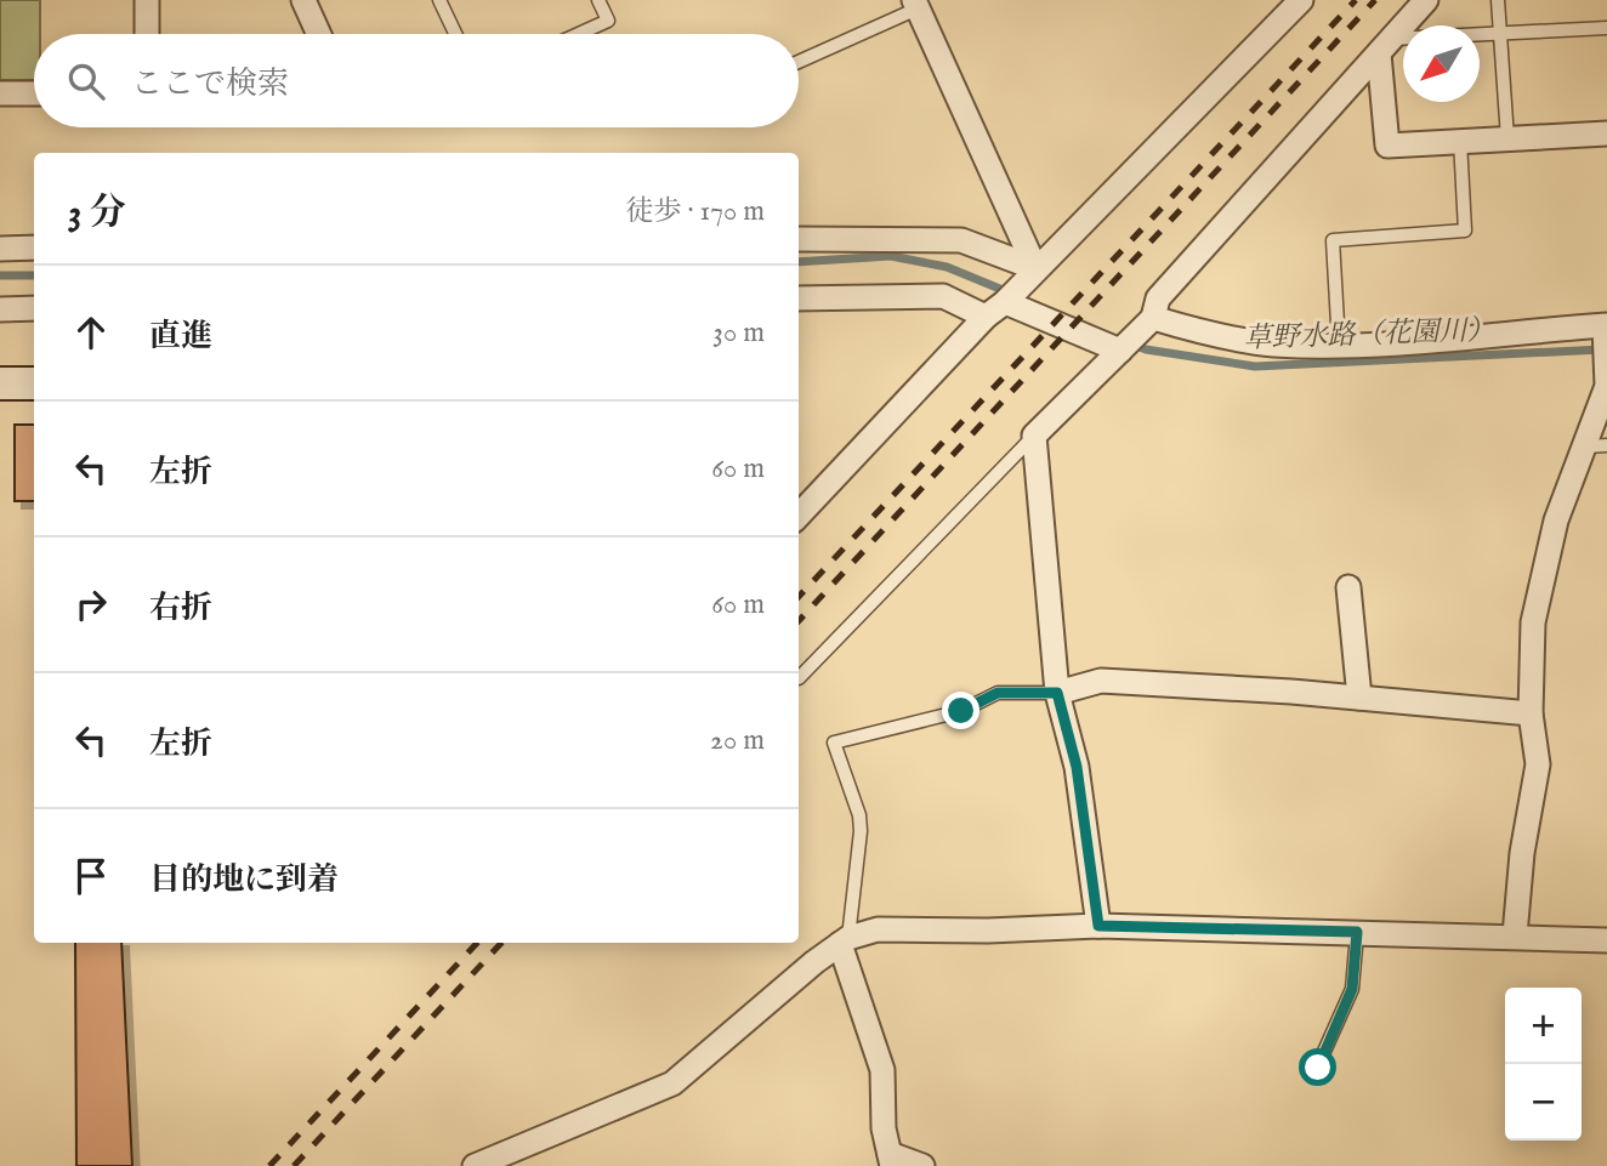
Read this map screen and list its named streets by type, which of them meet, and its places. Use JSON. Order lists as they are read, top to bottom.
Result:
{
  "water": ["草野水路（花園川）"],
  "north": "bottom left",
  "page": {
    "search": "ここで検索",
    "heading": ["3 分", "徒歩 · 170 m"],
    "list": [
      ["直進", "30 m"],
      ["左折", "60 m"],
      ["右折", "60 m"],
      ["左折", "20 m"],
      "目的地に到着"
    ],
    "map_buttons": ["+", "−"]
  }
}
